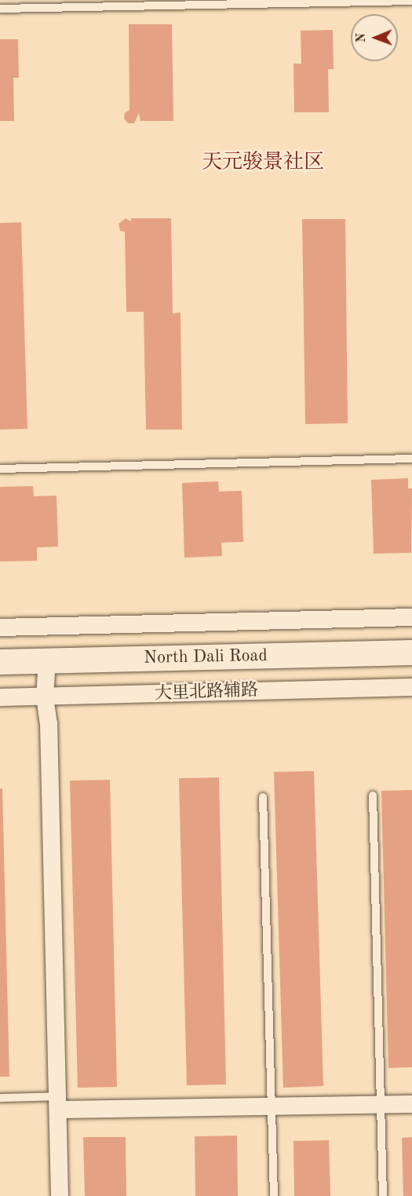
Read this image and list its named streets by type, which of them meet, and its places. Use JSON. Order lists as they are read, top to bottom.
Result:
{
  "streets": {
    "main road": ["North Dali Road"],
    "street": ["大里北路辅路"]
  },
  "districts": ["天元骏景社区"],
  "north": "left"
}
